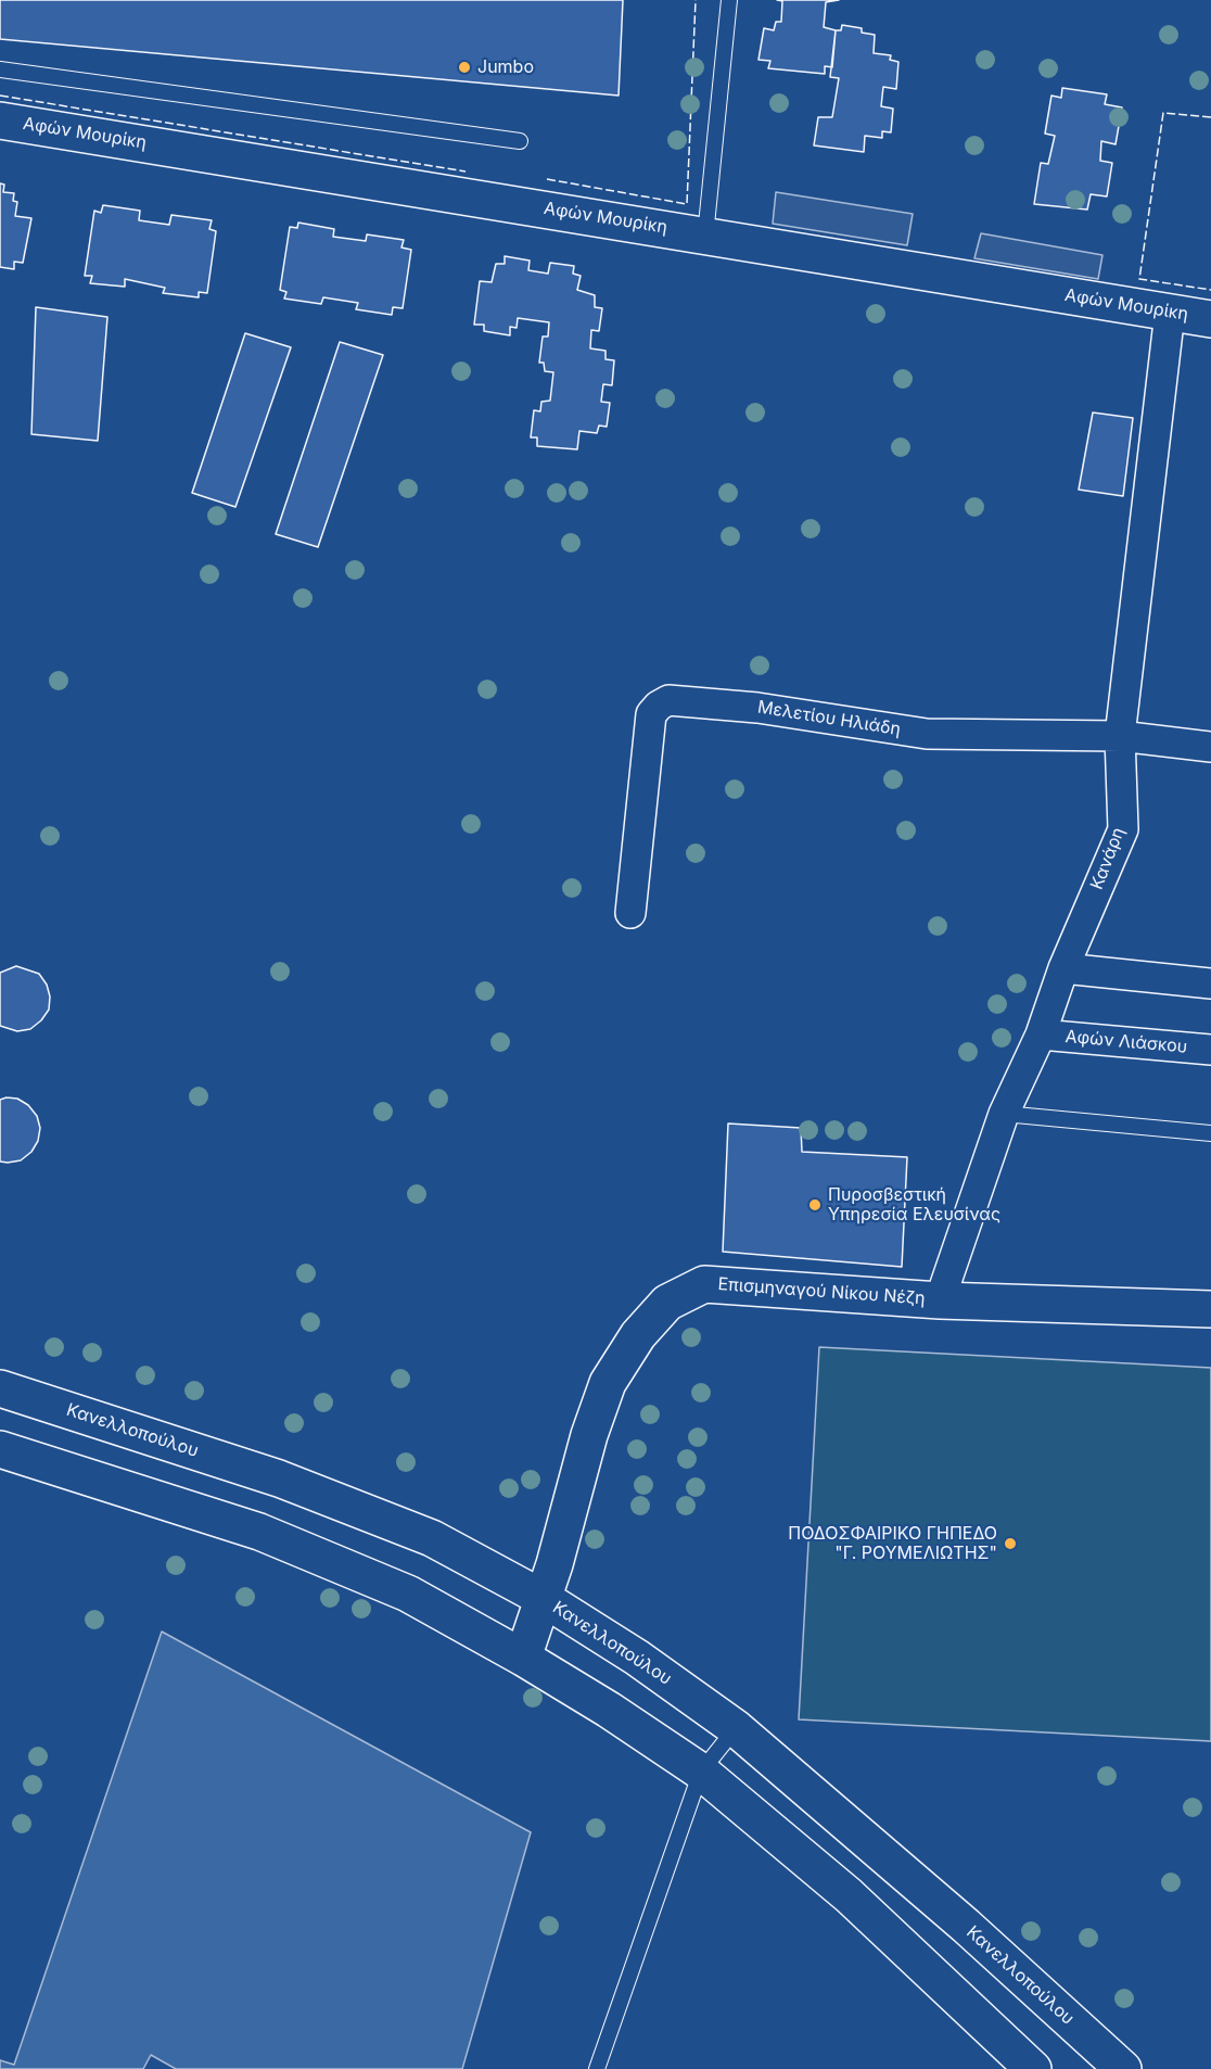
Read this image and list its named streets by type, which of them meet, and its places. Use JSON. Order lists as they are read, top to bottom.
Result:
{
  "streets": {
    "street": [
      "Αφών Μουρίκη",
      "Μελετίου Ηλιάδη",
      "Κανάρη",
      "Αφών Λιάσκου",
      "Επισμηναγού Νίκου Νέζη",
      "Κανελλοπούλου"
    ]
  },
  "crossings": [
    ["Αφών Μουρίκη", "Κανάρη"],
    ["Μελετίου Ηλιάδη", "Κανάρη"],
    ["Κανάρη", "Αφών Λιάσκου"],
    ["Κανάρη", "Επισμηναγού Νίκου Νέζη"],
    ["Επισμηναγού Νίκου Νέζη", "Κανελλοπούλου"]
  ],
  "places": ["Jumbo", "Πυροσβεστική Υπηρεσία Ελευσίνας", "ΠΟΔΟΣΦΑΙΡΙΚΟ ΓΗΠΕΔΟ \"Γ. ΡΟΥΜΕΛΙΩΤΗΣ\""]
}
